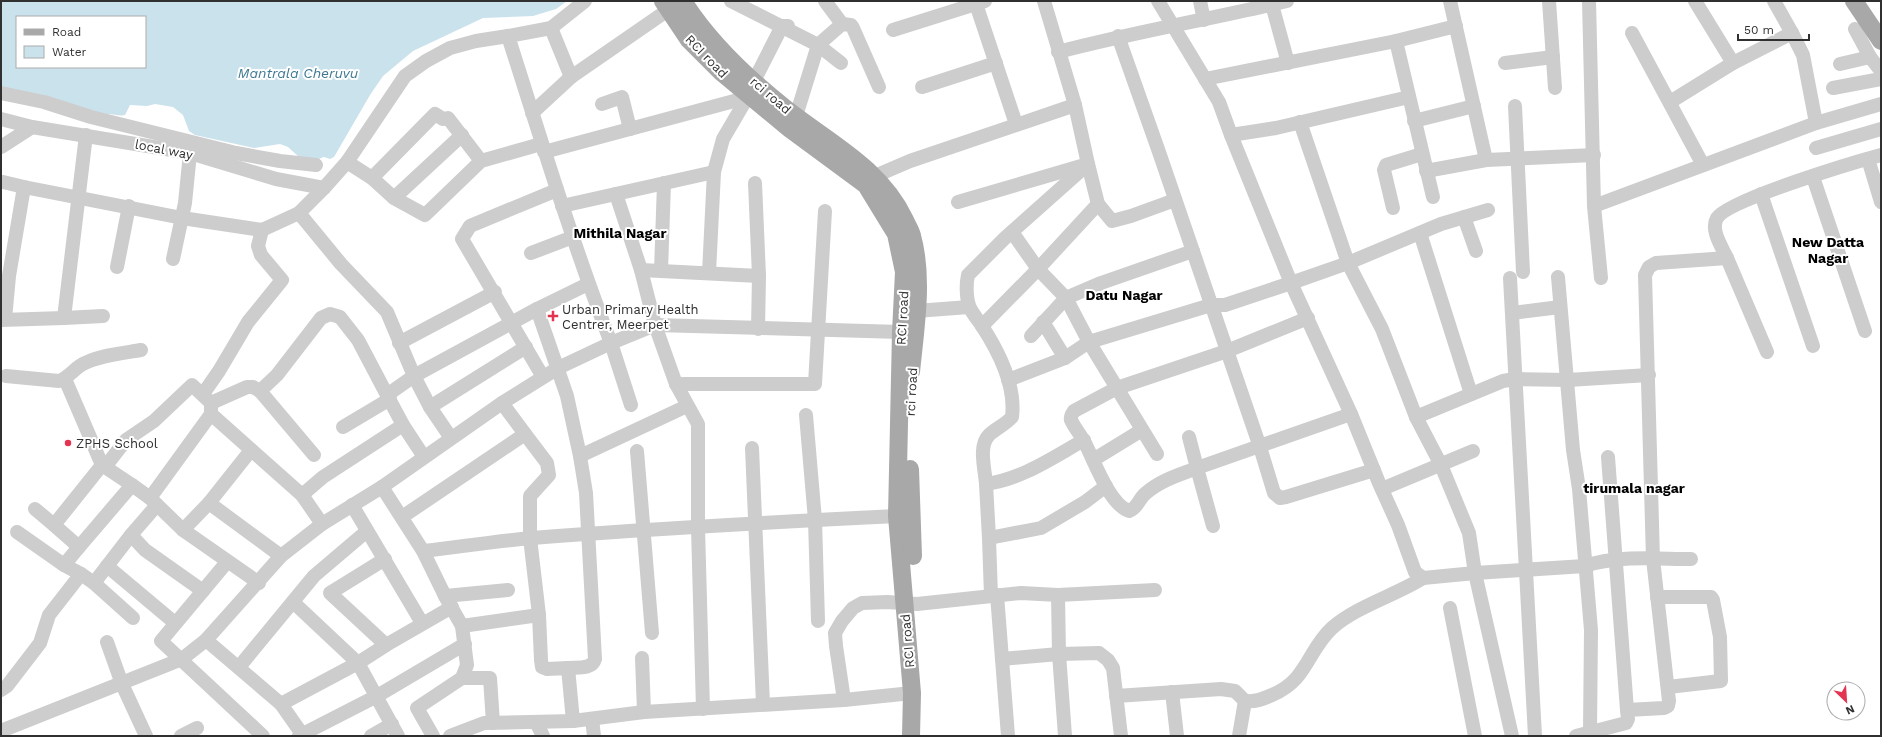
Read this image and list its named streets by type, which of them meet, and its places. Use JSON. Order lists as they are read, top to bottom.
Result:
{
  "streets": {
    "main road": ["RCI road", "rci road"],
    "street": ["local way"]
  },
  "crossings": [
    ["RCI road", "rci road"]
  ],
  "districts": [
    "Mithila Nagar",
    "New Datta Nagar",
    "Datu Nagar",
    "tirumala nagar"
  ],
  "water": ["Mantrala Cheruvu"],
  "places": {
    "health": ["Urban Primary Health Centrer, Meerpet"],
    "other": ["ZPHS School"]
  },
  "legend": ["Road", "Water"],
  "scale_bar": "50 m",
  "north": "bottom right"
}
